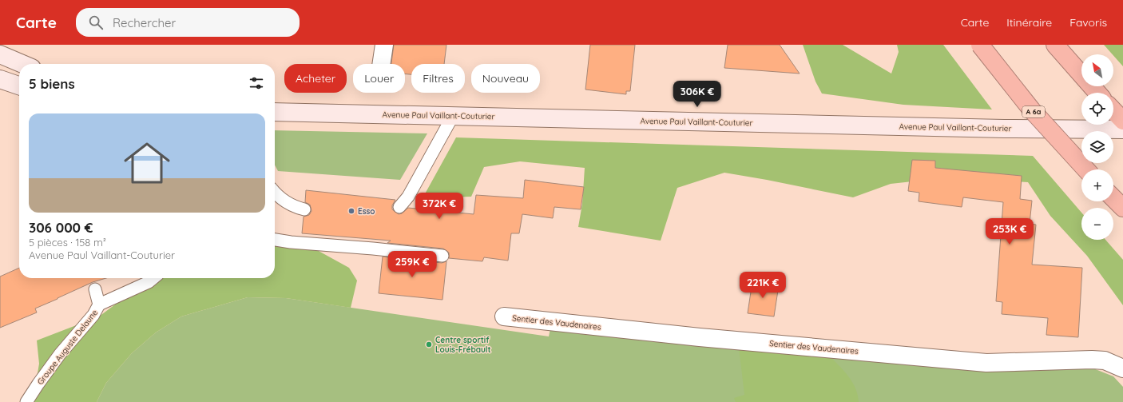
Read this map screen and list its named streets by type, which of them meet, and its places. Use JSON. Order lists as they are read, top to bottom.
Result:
{
  "streets": {
    "highway": ["A 6a"],
    "main road": ["Avenue Paul Vaillant-Couturier"],
    "street": ["Sentier des Vaudenaires"],
    "lane": ["Groupe Auguste Delaune"]
  },
  "places": ["Esso", "Centre sportif Louis-Frébault"],
  "north": "top left",
  "page": {
    "header": "Carte",
    "search": "Rechercher",
    "nav": ["Carte", "Itinéraire", "Favoris"],
    "map_buttons": ["+", "−"],
    "chip": [
      "Acheter",
      "Louer",
      "Filtres",
      "Nouveau"
    ],
    "heading": "5 biens",
    "price": [
      "306K €",
      "372K €",
      "253K €",
      "259K €",
      "221K €"
    ],
    "list": [
      {
        "name": "306 000 €",
        "note": "5 pièces · 158 m² · Avenue Paul Vaillant-Couturier"
      }
    ]
  }
}
